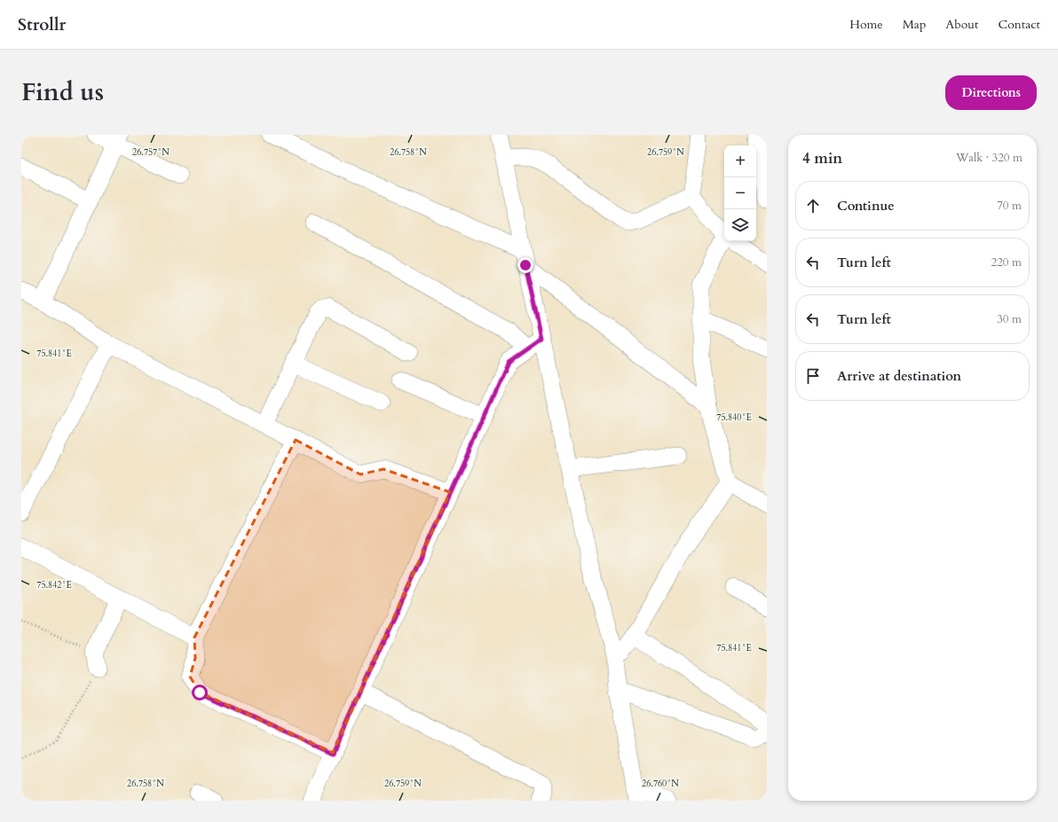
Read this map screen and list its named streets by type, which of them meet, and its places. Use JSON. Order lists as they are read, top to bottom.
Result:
{
  "page": {
    "header": "Strollr",
    "nav": [
      "Home",
      "Map",
      "About",
      "Contact"
    ],
    "title": "Find us",
    "buttons": "Directions",
    "heading": ["4 min", "Walk · 320 m"],
    "map_buttons": ["+", "−"],
    "list": [
      ["Continue", "70 m"],
      ["Turn left", "220 m"],
      ["Turn left", "30 m"],
      "Arrive at destination"
    ]
  },
  "coordinates": [
    "26.758°N",
    "26.759°N",
    "26.757°N",
    "75.841°E",
    "75.840°E",
    "75.842°E",
    "26.760°N"
  ]
}
